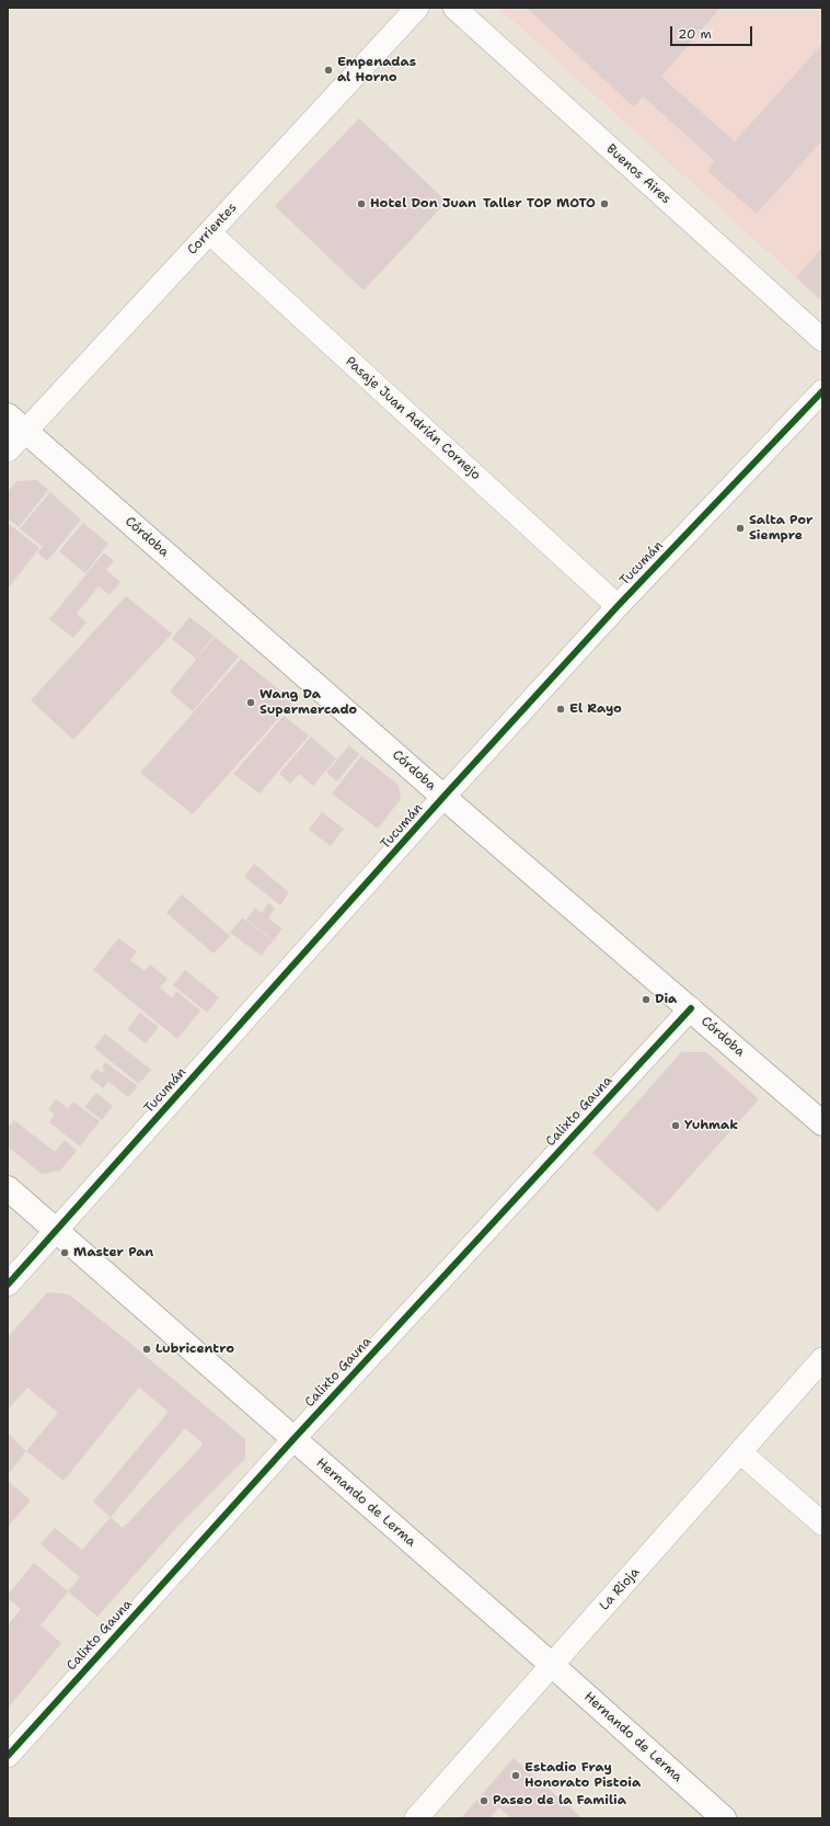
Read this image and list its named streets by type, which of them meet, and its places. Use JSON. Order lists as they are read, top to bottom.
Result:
{
  "streets": {
    "main road": ["Córdoba", "Hernando de Lerma"],
    "street": [
      "Buenos Aires",
      "Corrientes",
      "Pasaje Juan Adrián Cornejo",
      "Tucumán",
      "Calixto Gauna",
      "La Rioja"
    ]
  },
  "crossings": [
    ["Corrientes", "Pasaje Juan Adrián Cornejo"],
    ["Corrientes", "Córdoba"],
    ["Pasaje Juan Adrián Cornejo", "Tucumán"],
    ["Córdoba", "Tucumán"],
    ["Córdoba", "Calixto Gauna"],
    ["Tucumán", "Hernando de Lerma"],
    ["Calixto Gauna", "Hernando de Lerma"],
    ["Hernando de Lerma", "La Rioja"]
  ],
  "places": [
    "Empenadas al Horno",
    "Hotel Don Juan",
    "Taller TOP MOTO",
    "Salta Por Siempre",
    "Wang Da Supermercado",
    "El Rayo",
    "Dia",
    "Yuhmak",
    "Master Pan",
    "Lubricentro",
    "Estadio Fray Honorato Pistoia",
    "Paseo de la Familia"
  ],
  "scale_bar": "20 m"
}
